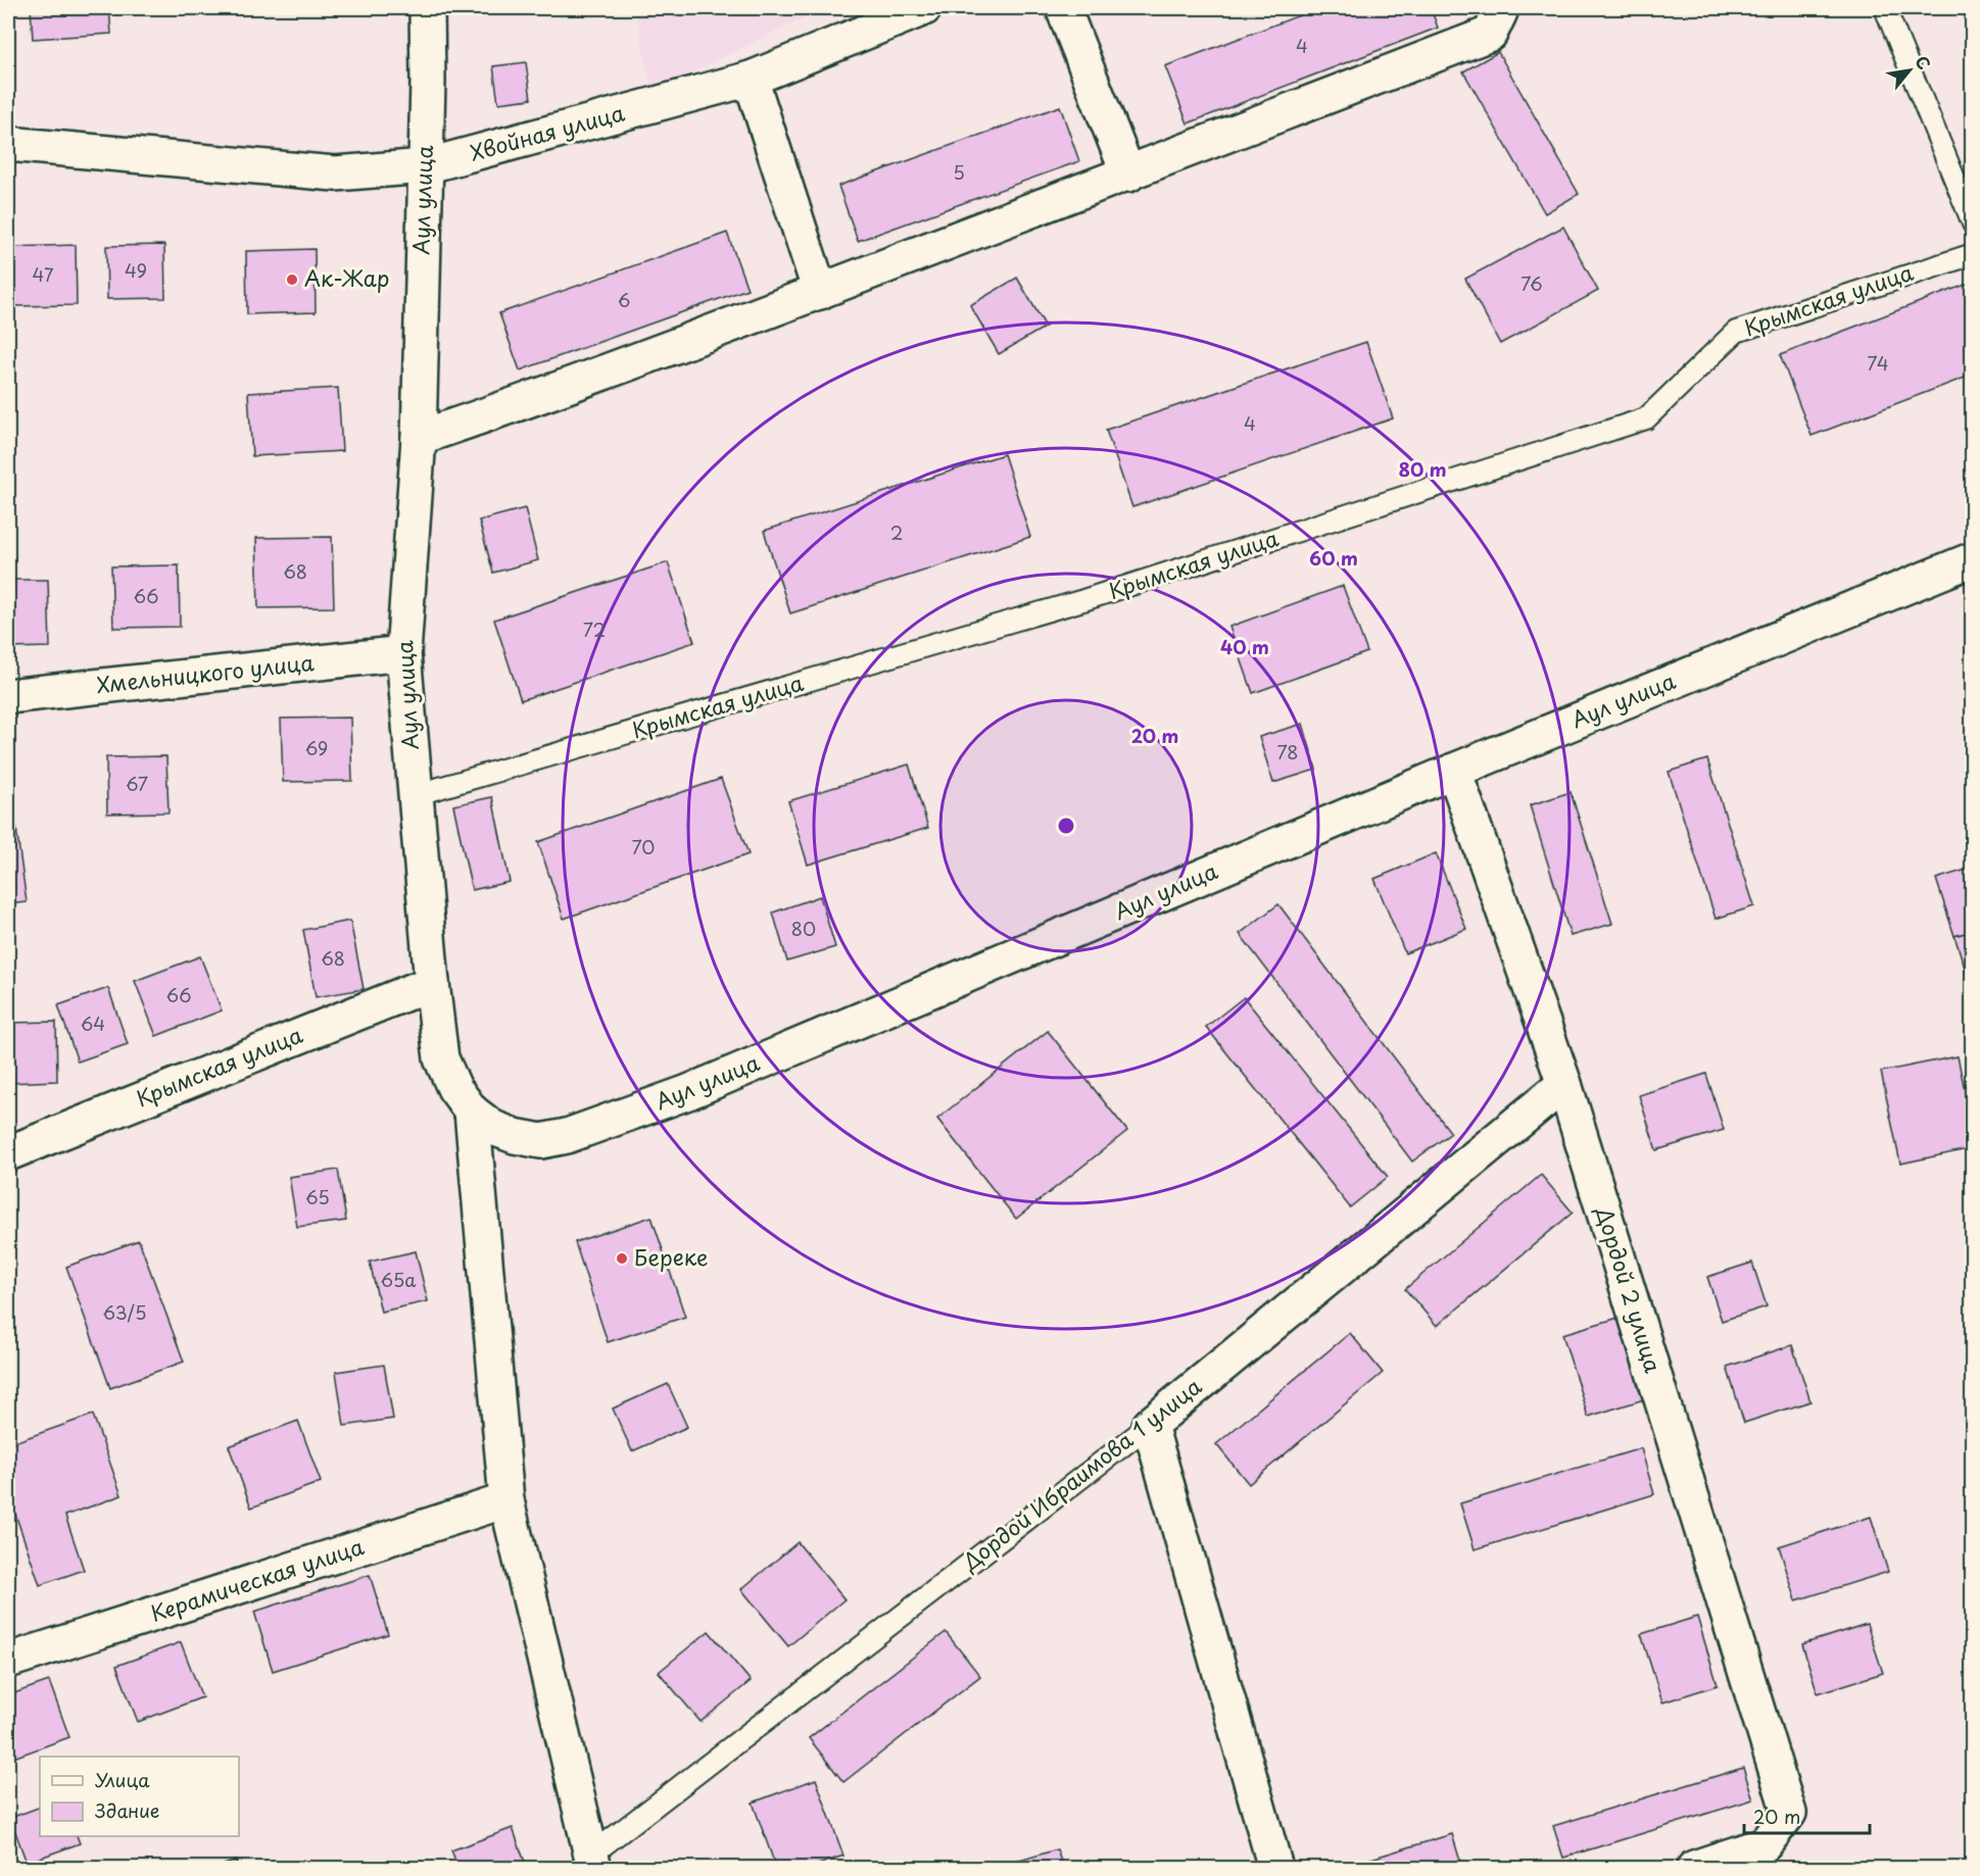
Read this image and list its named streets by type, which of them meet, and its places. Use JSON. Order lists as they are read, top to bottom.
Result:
{
  "streets": {
    "street": [
      "Хвойная улица",
      "Аул улица",
      "Крымская улица",
      "Хмельницкого улица",
      "Дордой 2 улица",
      "Дордой Ибраимова 1 улица",
      "Керамическая улица"
    ]
  },
  "crossings": [
    ["Хвойная улица", "Аул улица"],
    ["Аул улица", "Крымская улица"],
    ["Аул улица", "Хмельницкого улица"],
    ["Аул улица", "Дордой 2 улица"],
    ["Дордой 2 улица", "Дордой Ибраимова 1 улица"]
  ],
  "places": ["Ак-Жар", "Береке"],
  "house_numbers": [
    "4",
    "5",
    "49",
    "47",
    "76",
    "6",
    "74",
    "4",
    "2",
    "68",
    "66",
    "72",
    "69",
    "78",
    "67",
    "70",
    "80",
    "68",
    "66",
    "64",
    "65",
    "65а",
    "63/5"
  ],
  "legend": ["Улица", "Здание"],
  "scale_bar": "20 m",
  "north": "top right",
  "rings": [
    "80 m",
    "60 m",
    "40 m",
    "20 m"
  ]
}
